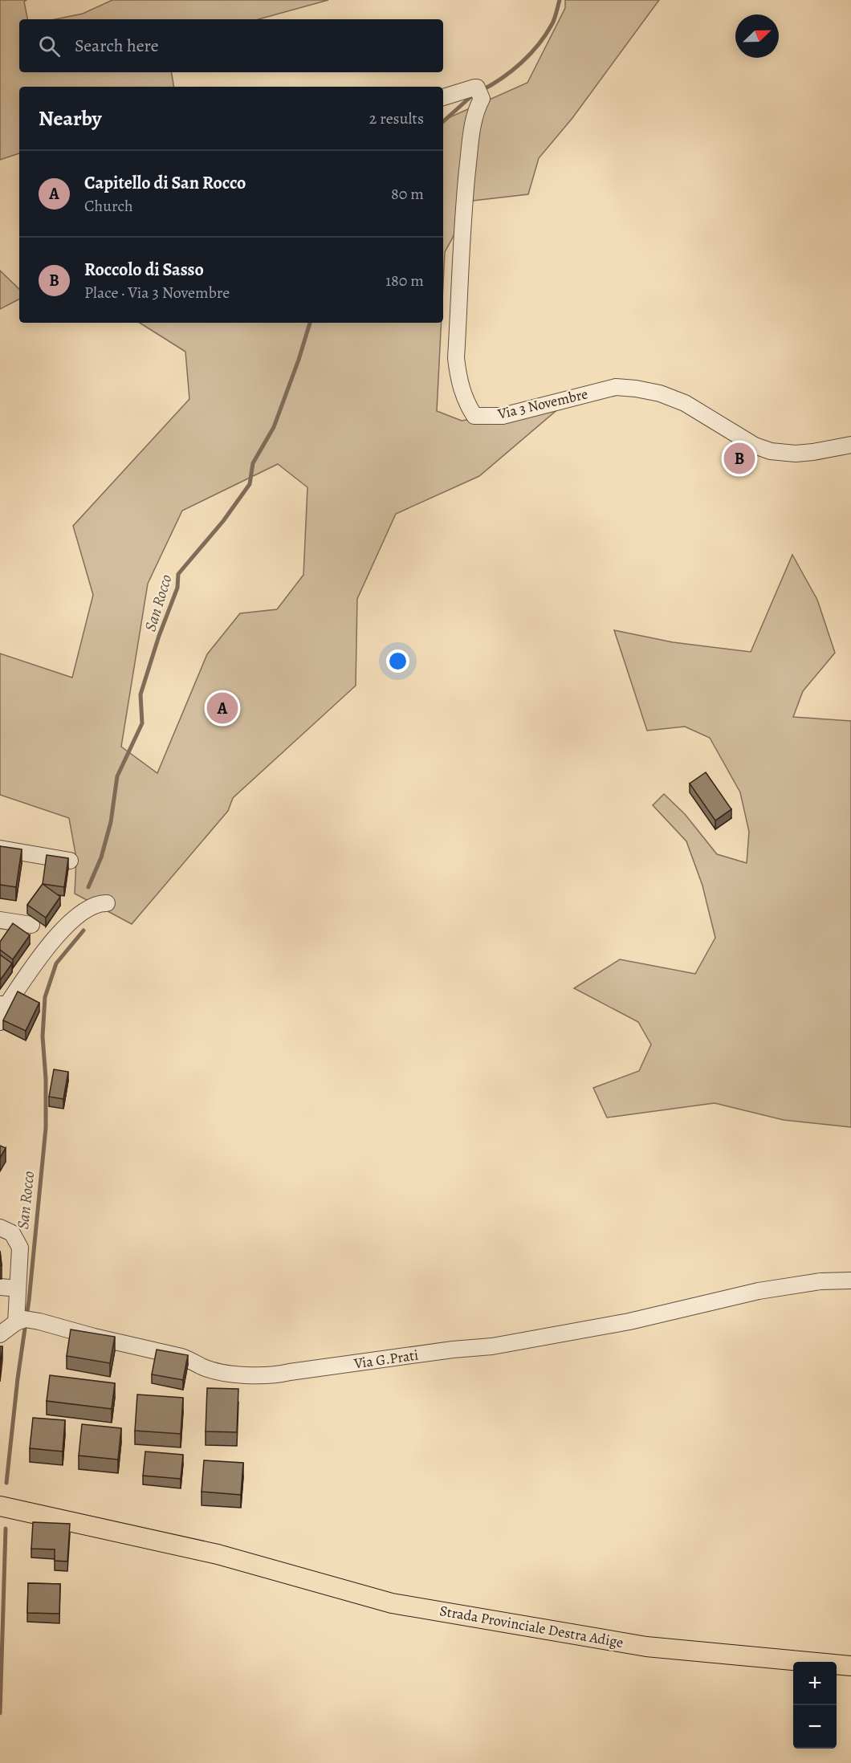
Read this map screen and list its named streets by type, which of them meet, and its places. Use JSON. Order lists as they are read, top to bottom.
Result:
{
  "streets": {
    "main road": ["Strada Provinciale Destra Adige"],
    "street": ["Via 3 Novembre", "Via G.Prati"]
  },
  "water": ["San Rocco"],
  "north": "top right",
  "page": {
    "search": "Search here",
    "heading": ["Nearby", "2 results"],
    "list": [
      {
        "mark": "A",
        "name": "Capitello di San Rocco",
        "note": "Church",
        "value": "80 m"
      },
      {
        "mark": "B",
        "name": "Roccolo di Sasso",
        "note": "Place · Via 3 Novembre",
        "value": "180 m"
      }
    ],
    "pins": ["B", "A"],
    "map_buttons": ["+", "−"]
  }
}
